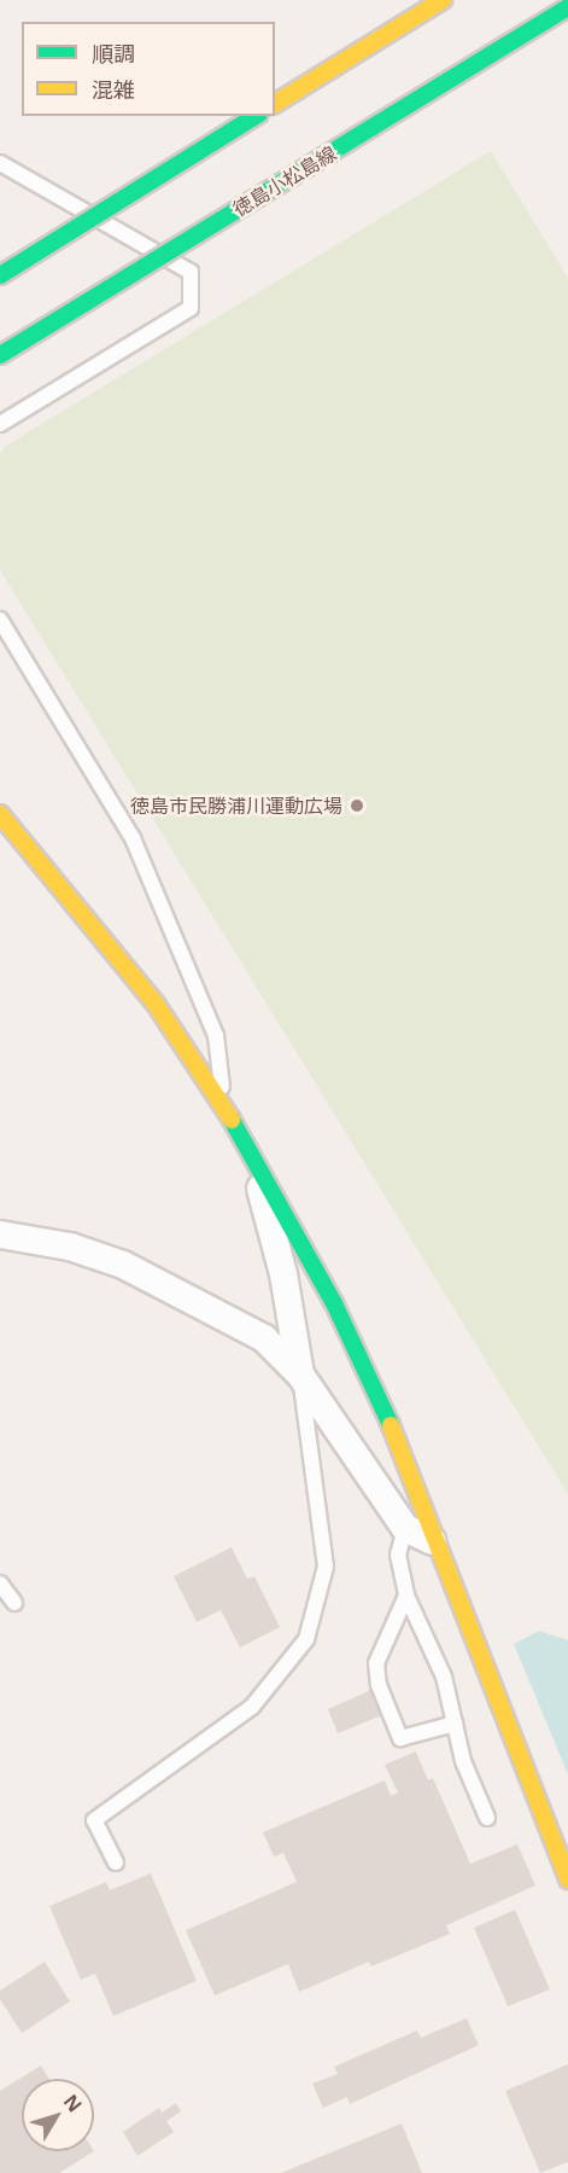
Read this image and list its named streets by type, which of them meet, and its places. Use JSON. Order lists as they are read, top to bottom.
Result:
{
  "streets": {
    "street": ["徳島小松島線"]
  },
  "places": ["徳島市民勝浦川運動広場"],
  "legend": ["順調", "混雑"],
  "north": "top right"
}
